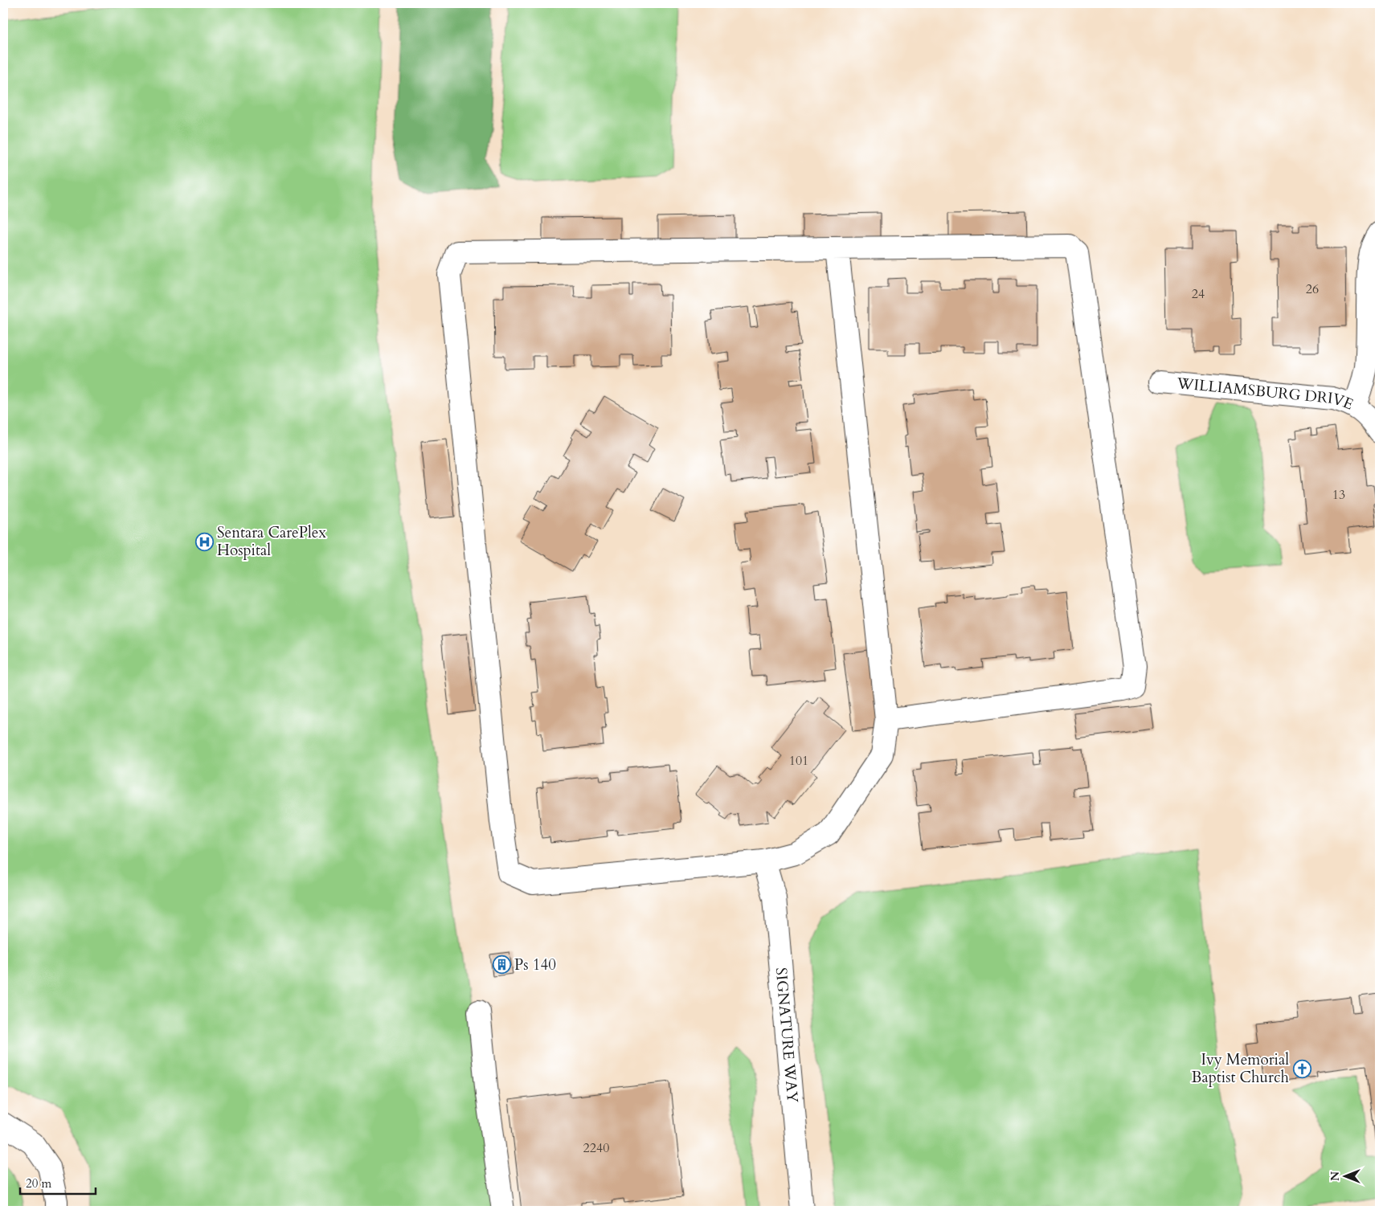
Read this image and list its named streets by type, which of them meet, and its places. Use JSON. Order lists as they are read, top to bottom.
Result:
{
  "streets": {
    "street": ["WILLIAMSBURG DRIVE", "SIGNATURE WAY"]
  },
  "places": {
    "hospital": ["Sentara CarePlex Hospital"],
    "building": ["Ps 140"],
    "church": ["Ivy Memorial Baptist Church"]
  },
  "house_numbers": [
    "26",
    "24",
    "13",
    "101",
    "2240"
  ],
  "scale_bar": "20 m",
  "north": "left"
}
